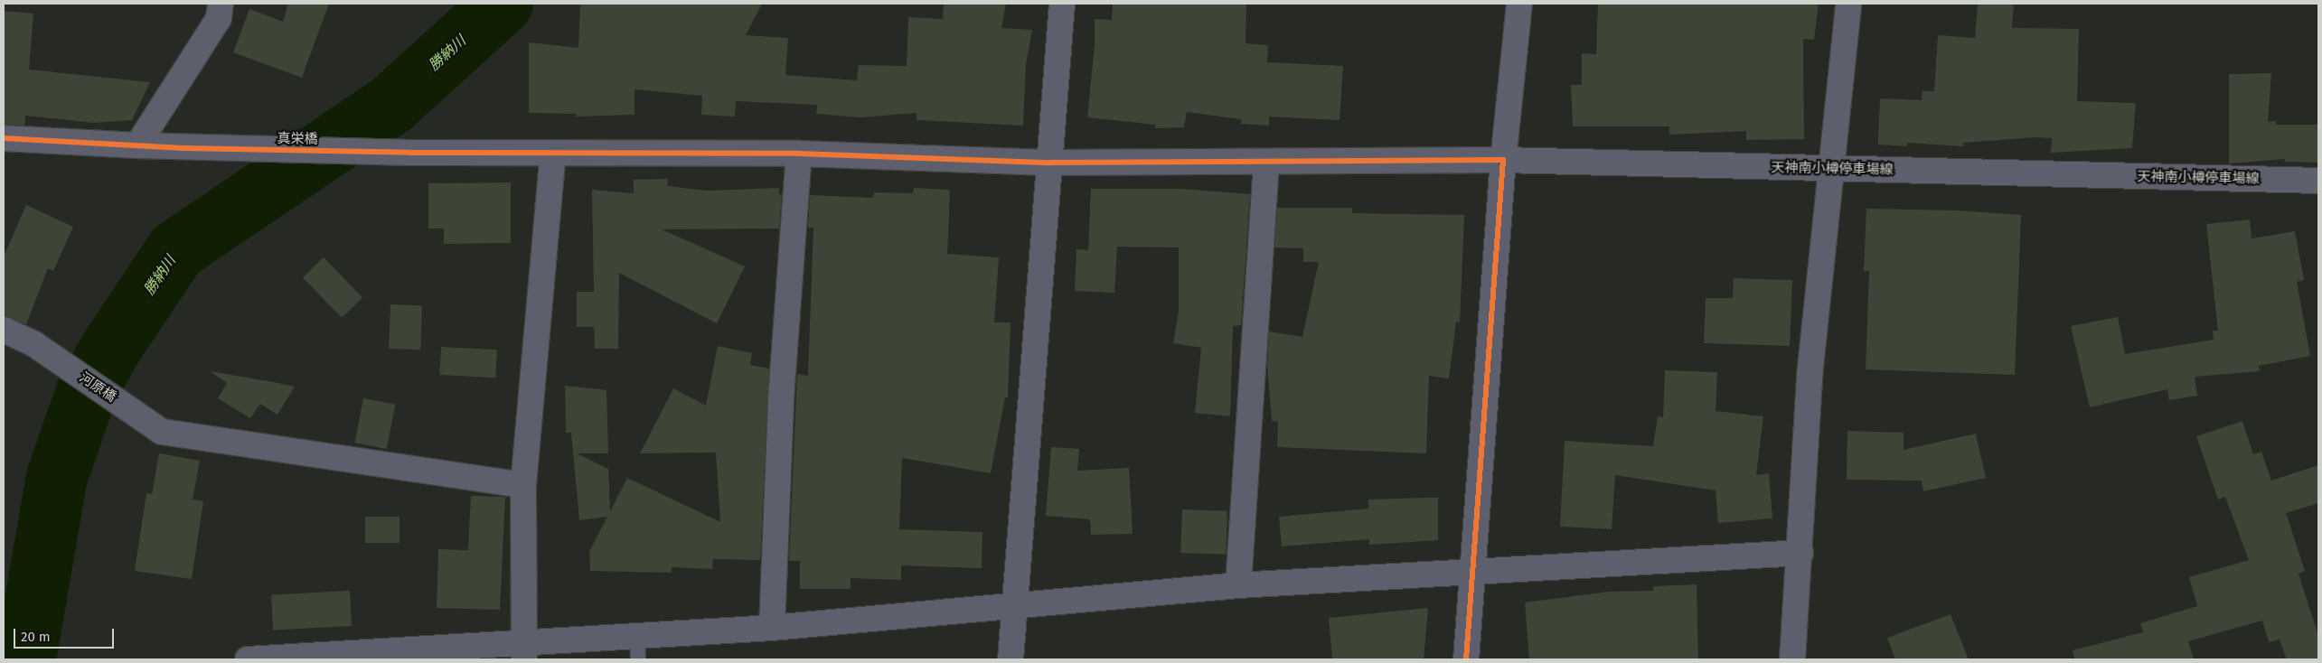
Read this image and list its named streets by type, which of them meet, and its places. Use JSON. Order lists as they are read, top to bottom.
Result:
{
  "streets": {
    "main road": ["天神南小樽停車場線"],
    "street": ["真栄橋", "河原橋"]
  },
  "crossings": [
    ["真栄橋", "天神南小樽停車場線"]
  ],
  "water": ["勝納川"],
  "scale_bar": "20 m"
}
